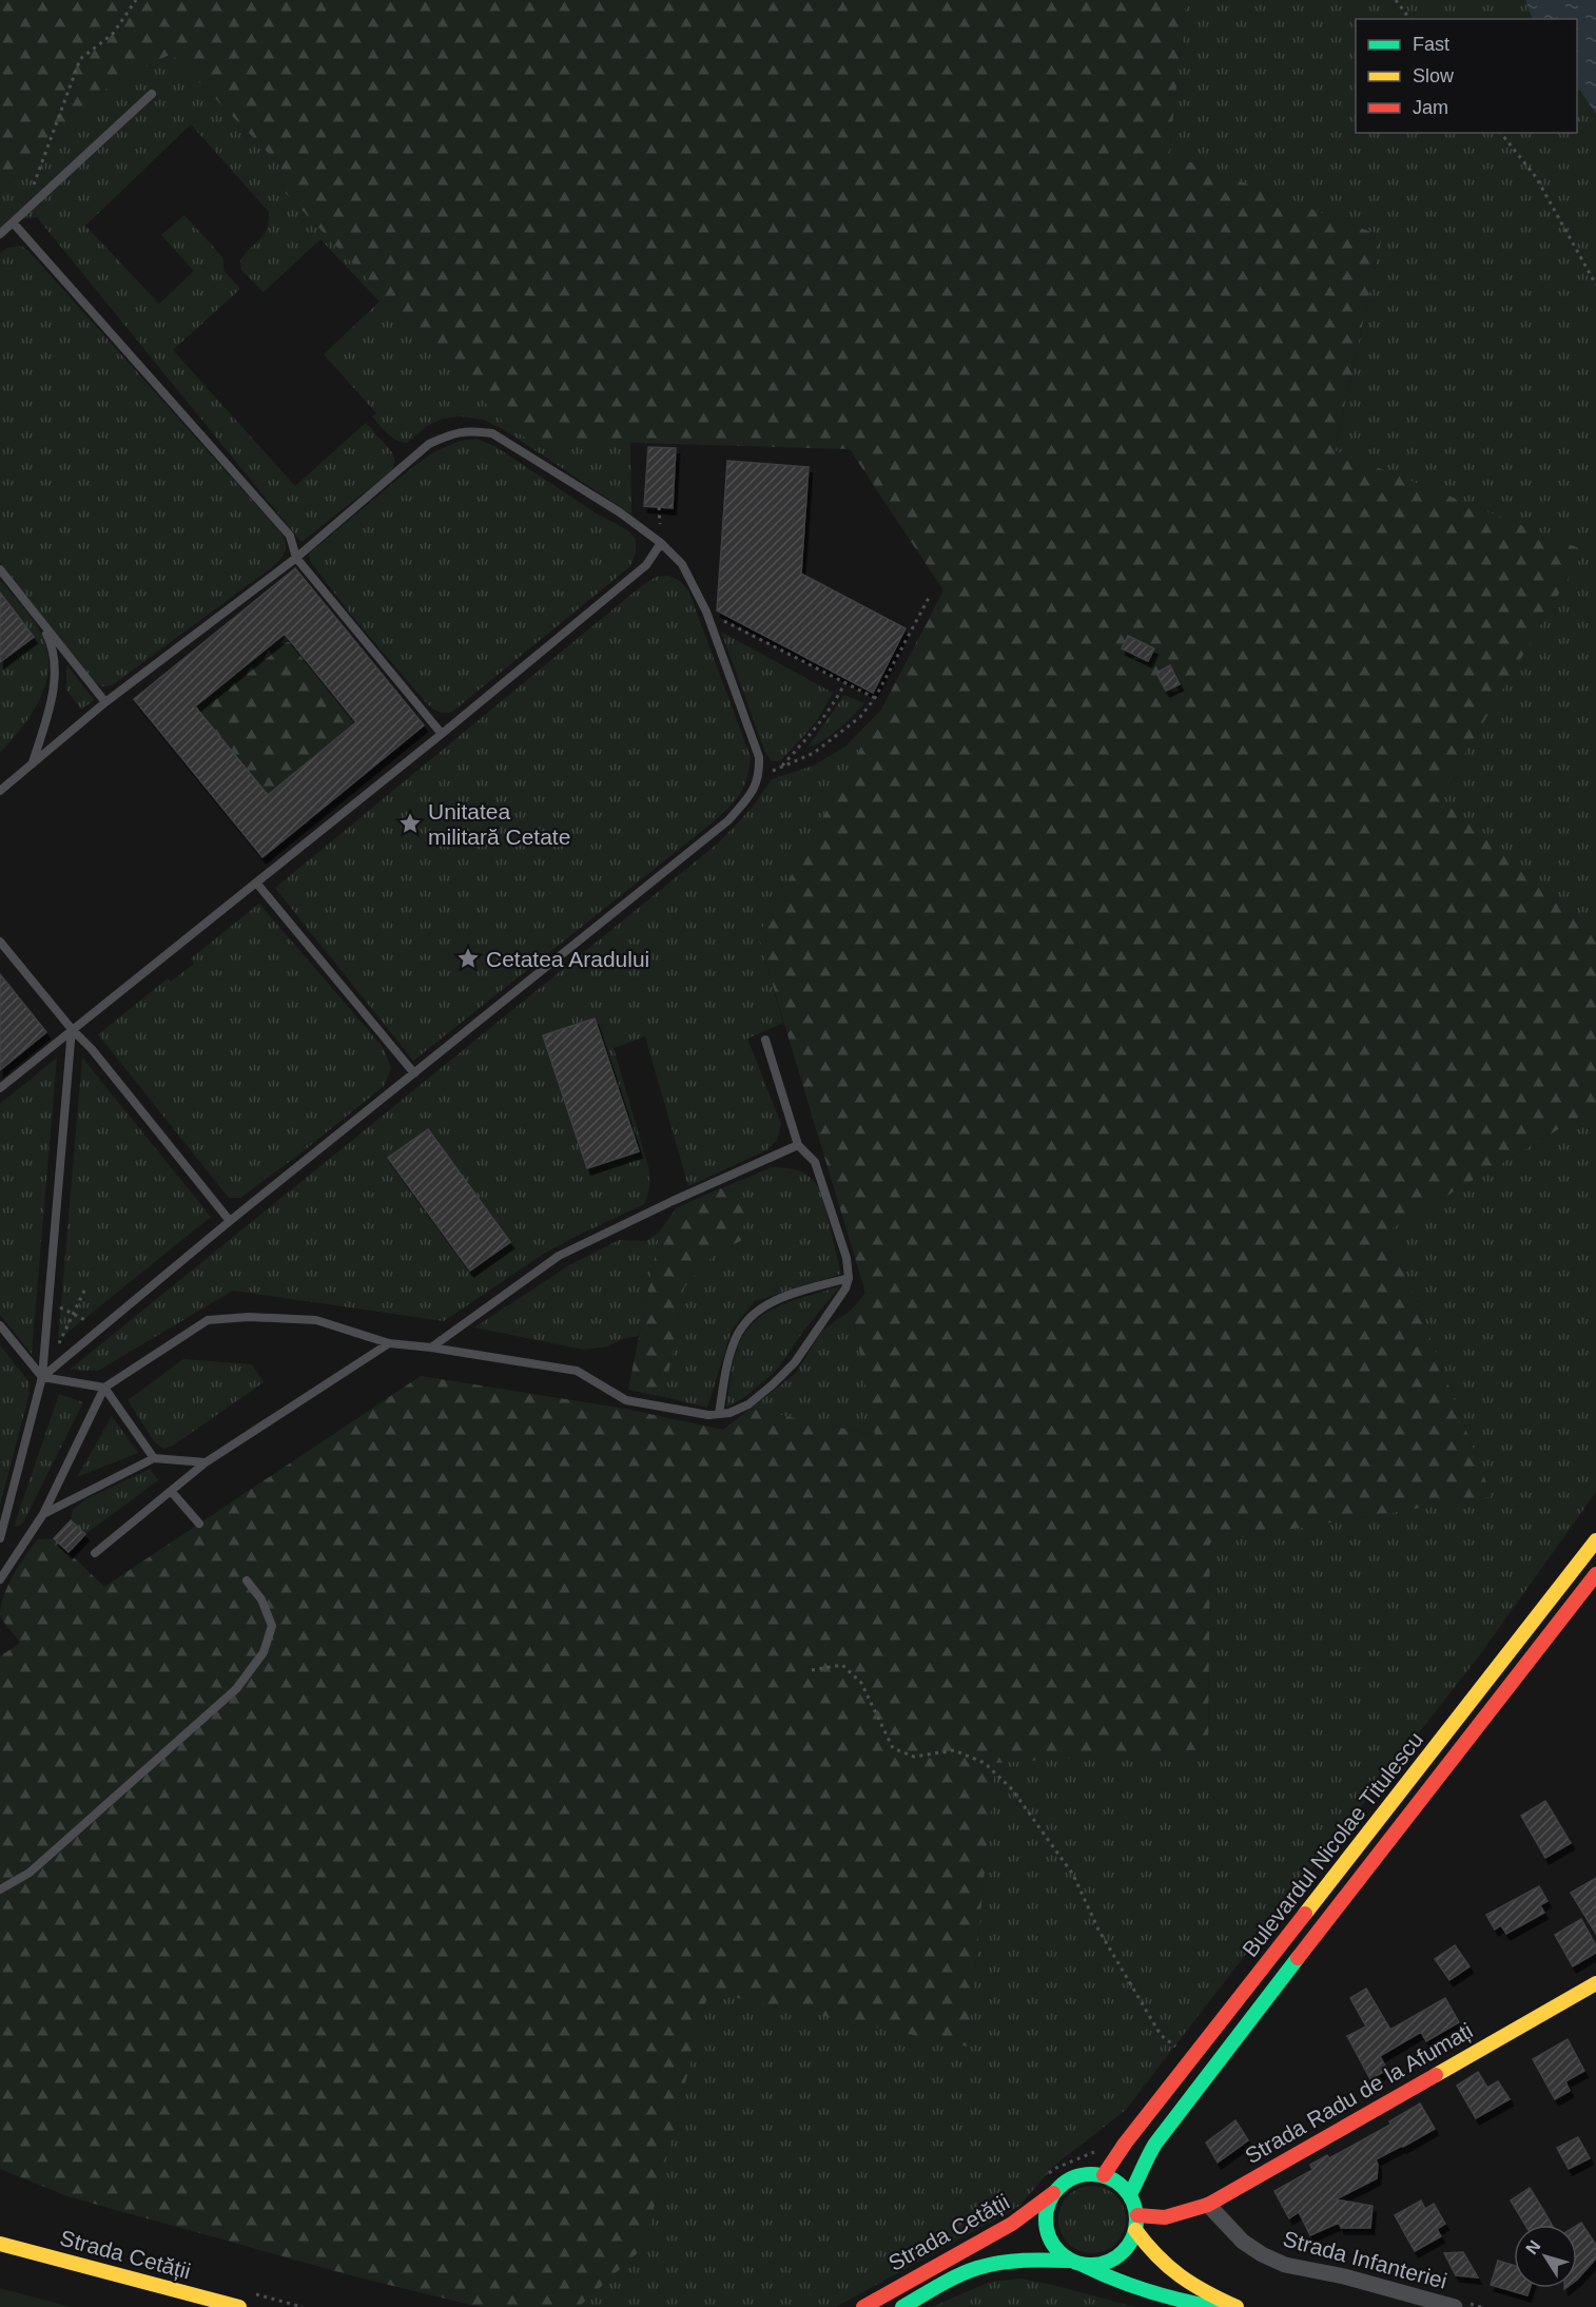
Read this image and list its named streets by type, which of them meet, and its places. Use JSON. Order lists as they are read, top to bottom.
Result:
{
  "streets": {
    "main road": ["Bulevardul Nicolae Titulescu", "Strada Radu de la Afumați", "Strada Cetății"],
    "street": ["Strada Infanteriei"]
  },
  "crossings": [
    ["Bulevardul Nicolae Titulescu", "Strada Radu de la Afumați"],
    ["Bulevardul Nicolae Titulescu", "Strada Cetății"],
    ["Strada Radu de la Afumați", "Strada Cetății"],
    ["Strada Radu de la Afumați", "Strada Infanteriei"]
  ],
  "places": {
    "place": ["Unitatea militară Cetate", "Cetatea Aradului"]
  },
  "legend": ["Fast", "Slow", "Jam"],
  "north": "top left"
}
